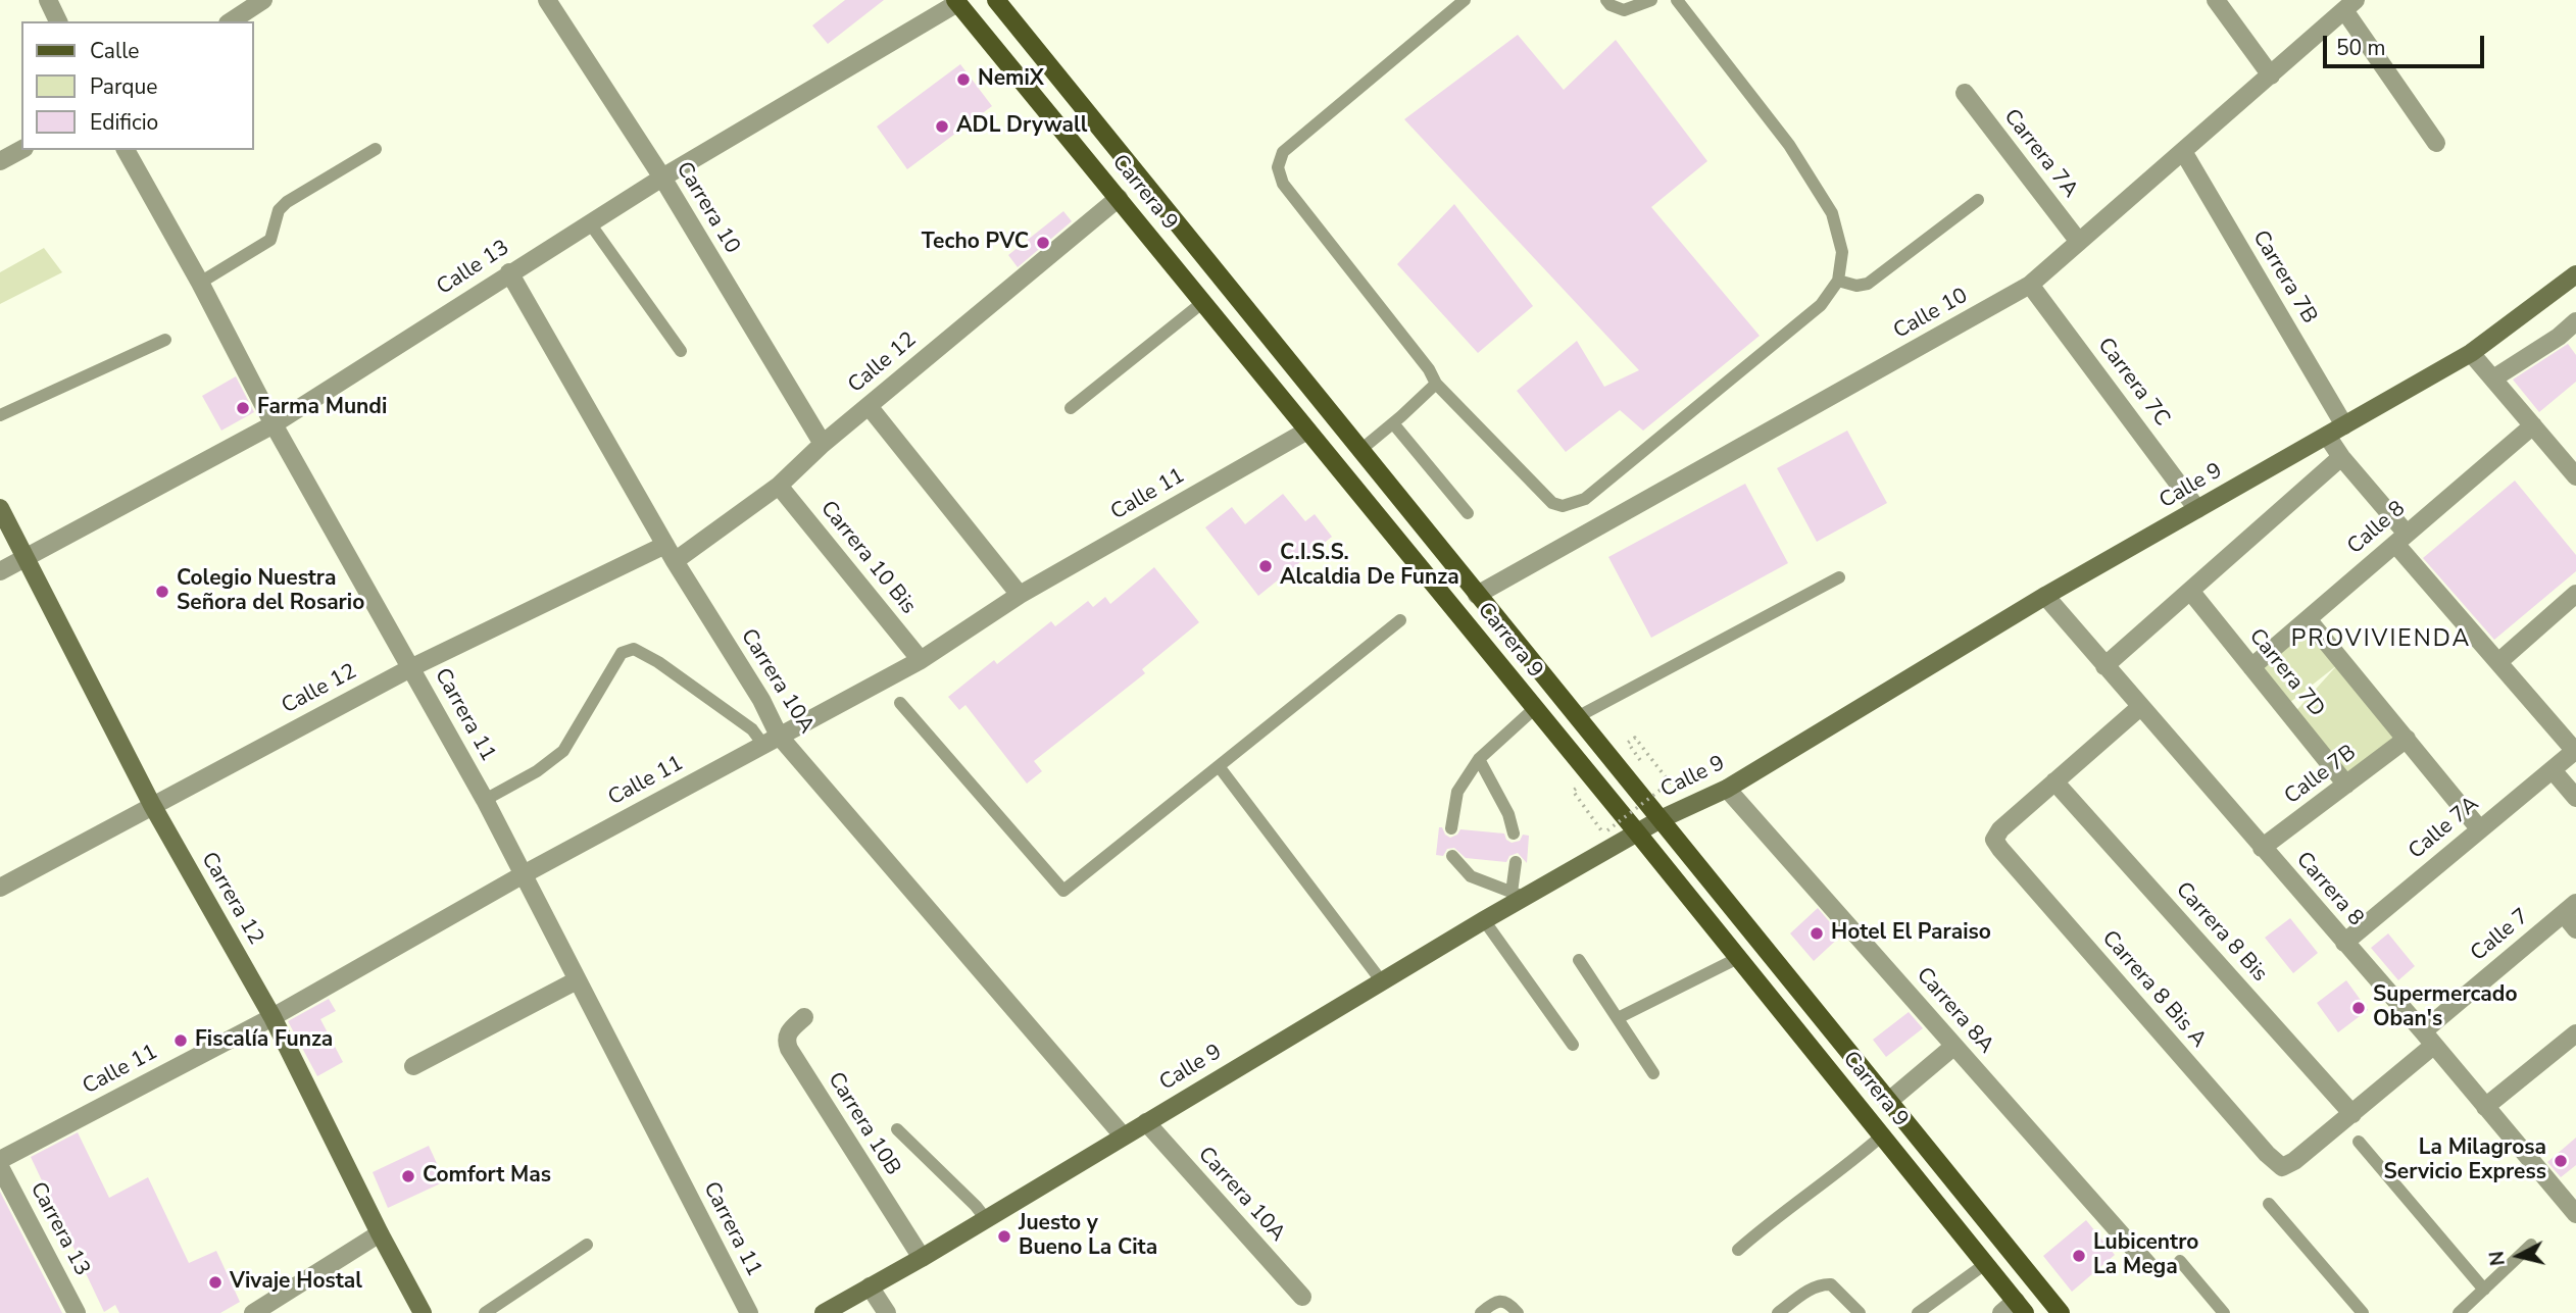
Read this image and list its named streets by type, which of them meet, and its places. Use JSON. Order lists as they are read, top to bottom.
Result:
{
  "streets": {
    "main road": ["Carrera 9", "Calle 9", "Carrera 12"],
    "street": [
      "Carrera 7A",
      "Carrera 10",
      "Calle 13",
      "Carrera 7B",
      "Calle 10",
      "Calle 12",
      "Carrera 7C",
      "Calle 11",
      "Calle 8",
      "Carrera 10 Bis",
      "Carrera 7D",
      "Carrera 10A",
      "Carrera 11",
      "Calle 7B",
      "Calle 7A",
      "Carrera 8",
      "Carrera 8 Bis",
      "Calle 7",
      "Carrera 8 Bis A",
      "Carrera 8A",
      "Carrera 10B",
      "Carrera 13"
    ]
  },
  "crossings": [
    ["Carrera 7A", "Calle 10"],
    ["Carrera 9", "Calle 13"],
    ["Carrera 9", "Calle 10"],
    ["Carrera 9", "Calle 12"],
    ["Carrera 9", "Calle 9"],
    ["Carrera 9", "Calle 11"],
    ["Carrera 10", "Calle 13"],
    ["Carrera 10", "Calle 12"],
    ["Calle 13", "Carrera 10A"],
    ["Calle 13", "Carrera 11"],
    ["Calle 13", "Carrera 12"],
    ["Carrera 7B", "Calle 10"],
    ["Carrera 7B", "Calle 9"],
    ["Calle 10", "Carrera 7C"],
    ["Calle 12", "Carrera 10 Bis"],
    ["Calle 12", "Carrera 10A"],
    ["Calle 12", "Carrera 11"],
    ["Calle 12", "Carrera 12"],
    ["Carrera 7C", "Calle 9"],
    ["Calle 9", "Carrera 10A"],
    ["Calle 9", "Carrera 8"],
    ["Calle 9", "Carrera 8A"],
    ["Calle 9", "Carrera 10B"],
    ["Calle 11", "Carrera 10 Bis"],
    ["Calle 11", "Carrera 10A"],
    ["Calle 11", "Carrera 11"],
    ["Calle 11", "Carrera 12"],
    ["Calle 8", "Carrera 7D"],
    ["Carrera 7D", "Calle 7B"],
    ["Calle 7B", "Carrera 8"],
    ["Calle 7A", "Carrera 8"],
    ["Carrera 8", "Calle 7"],
    ["Carrera 8 Bis", "Calle 7"],
    ["Carrera 8 Bis", "Carrera 8 Bis A"],
    ["Calle 7", "Carrera 8 Bis A"]
  ],
  "districts": ["PROVIVIENDA"],
  "places": [
    "NemiX",
    "ADL Drywall",
    "Techo PVC",
    "Farma Mundi",
    "C.I.S.S. Alcaldia De Funza",
    "Colegio Nuestra Señora del Rosario",
    "Hotel El Paraiso",
    "Supermercado Oban's",
    "Fiscalía Funza",
    "La Milagrosa Servicio Express",
    "Comfort Mas",
    "Juesto y Bueno La Cita",
    "Lubicentro La Mega",
    "Vivaje Hostal"
  ],
  "legend": ["Calle", "Parque", "Edificio"],
  "scale_bar": "50 m",
  "north": "left"
}
